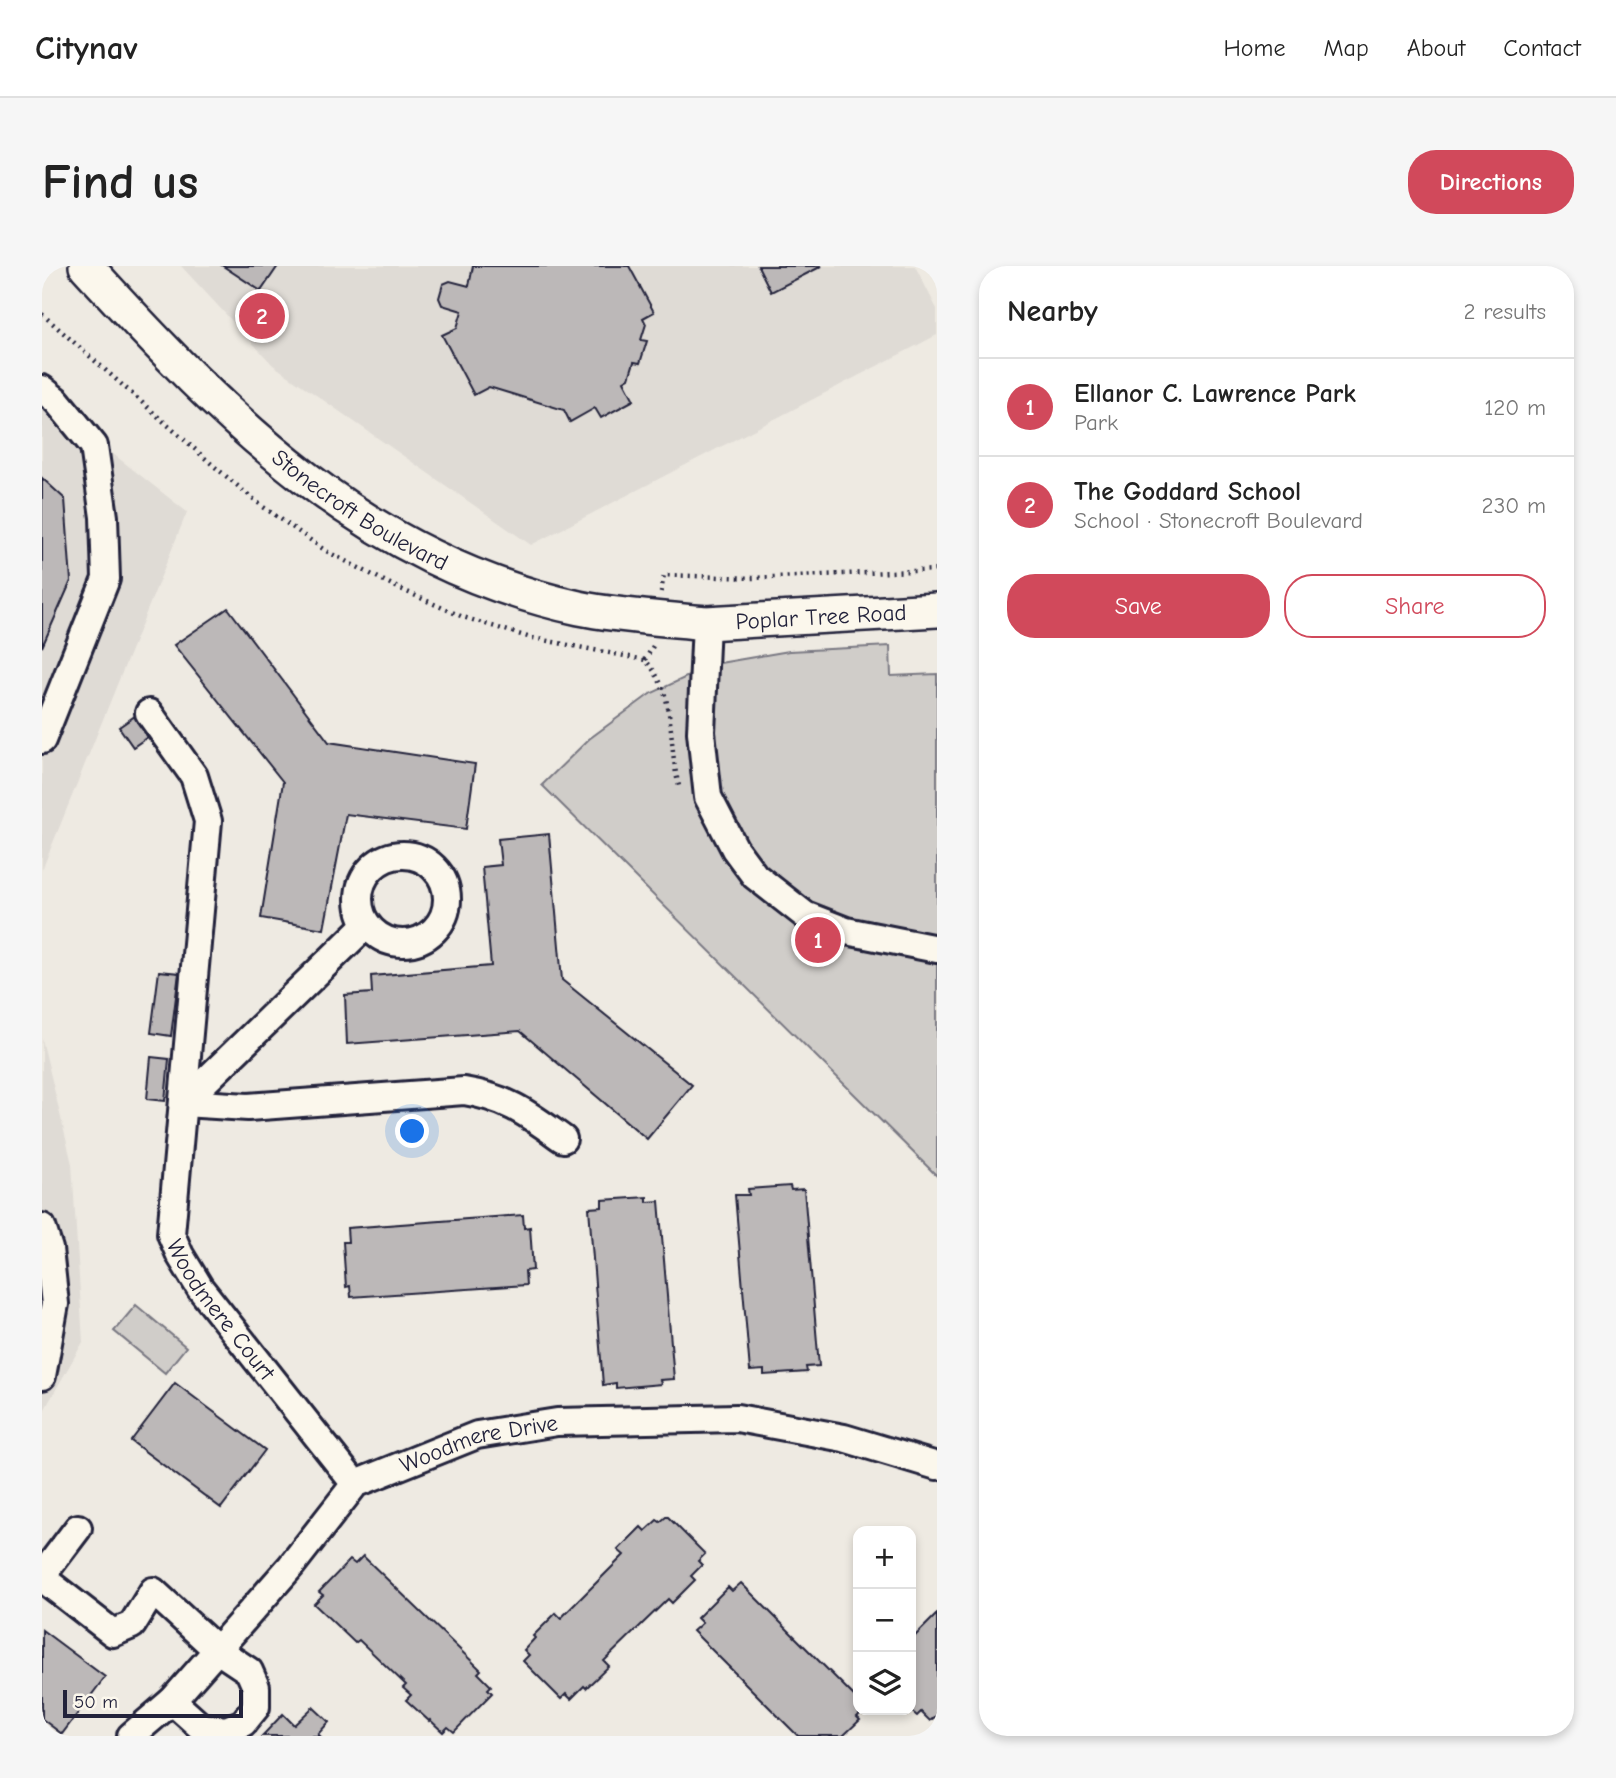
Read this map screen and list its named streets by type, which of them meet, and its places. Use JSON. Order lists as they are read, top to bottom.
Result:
{
  "streets": {
    "main road": ["Stonecroft Boulevard", "Poplar Tree Road"],
    "street": ["Woodmere Court", "Woodmere Drive"]
  },
  "crossings": [
    ["Stonecroft Boulevard", "Poplar Tree Road"],
    ["Woodmere Court", "Woodmere Drive"]
  ],
  "scale_bar": "50 m",
  "page": {
    "header": "Citynav",
    "nav": [
      "Home",
      "Map",
      "About",
      "Contact"
    ],
    "buttons": [
      "Directions",
      ["Save", "Share"]
    ],
    "title": "Find us",
    "heading": ["Nearby", "2 results"],
    "pins": ["2", "1"],
    "list": [
      {
        "mark": "1",
        "name": "Ellanor C. Lawrence Park",
        "note": "Park",
        "value": "120 m"
      },
      {
        "mark": "2",
        "name": "The Goddard School",
        "note": "School · Stonecroft Boulevard",
        "value": "230 m"
      }
    ],
    "map_buttons": ["+", "−"],
    "scale": "50 m"
  }
}
